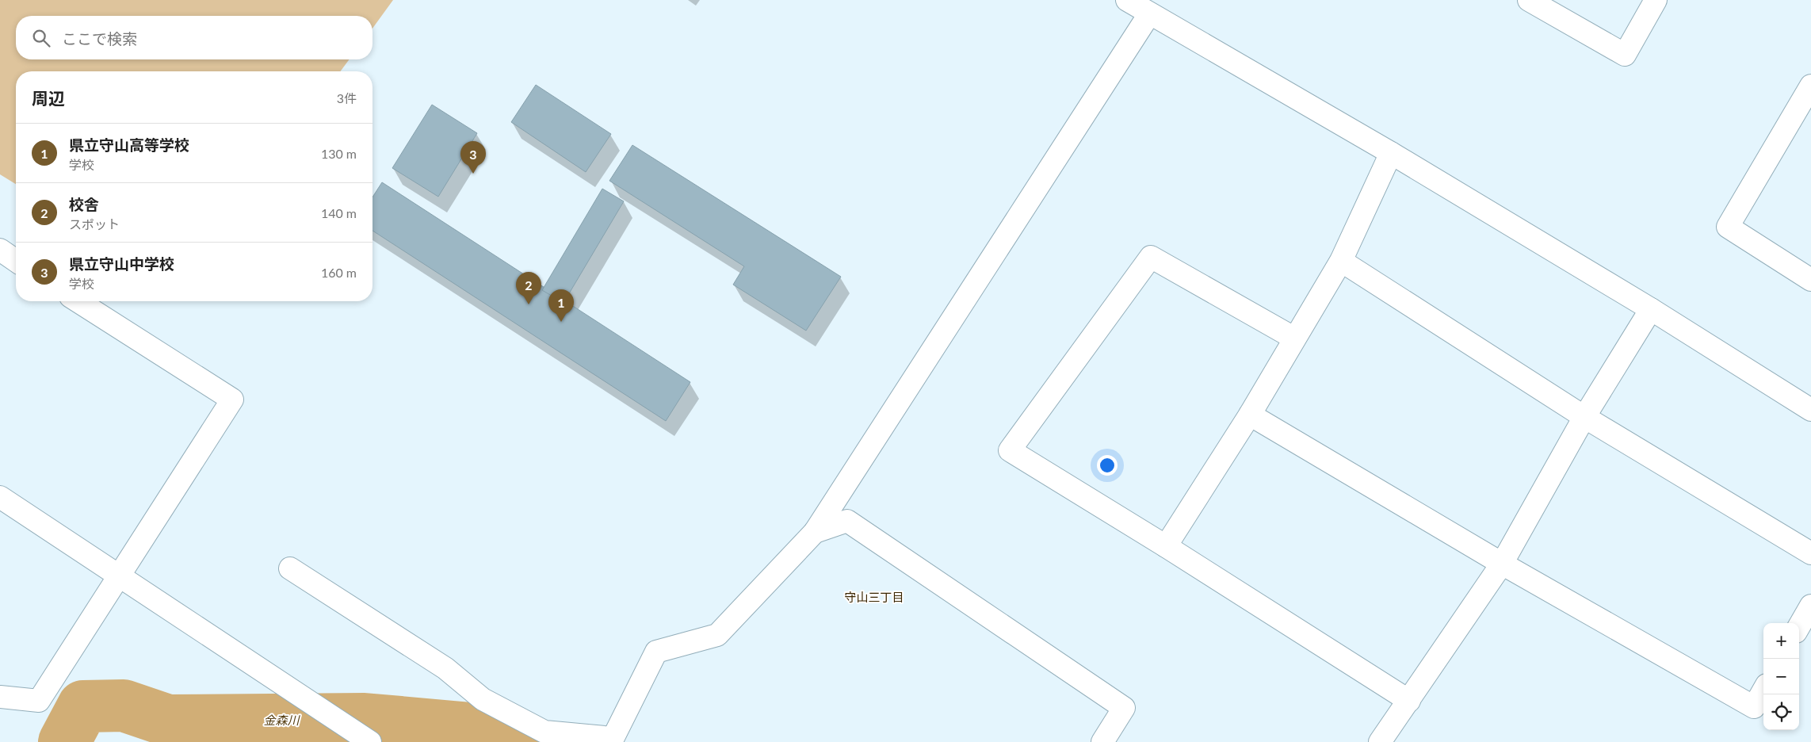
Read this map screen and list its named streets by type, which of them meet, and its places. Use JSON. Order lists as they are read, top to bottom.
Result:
{
  "districts": ["守山三丁目"],
  "water": ["金森川"],
  "page": {
    "search": "ここで検索",
    "heading": ["周辺", "3件"],
    "list": [
      {
        "mark": "1",
        "name": "県立守山高等学校",
        "note": "学校",
        "value": "130 m"
      },
      {
        "mark": "2",
        "name": "校舎",
        "note": "スポット",
        "value": "140 m"
      },
      {
        "mark": "3",
        "name": "県立守山中学校",
        "note": "学校",
        "value": "160 m"
      }
    ],
    "pins": ["3", "2", "1"],
    "map_buttons": ["+", "−"]
  }
}
